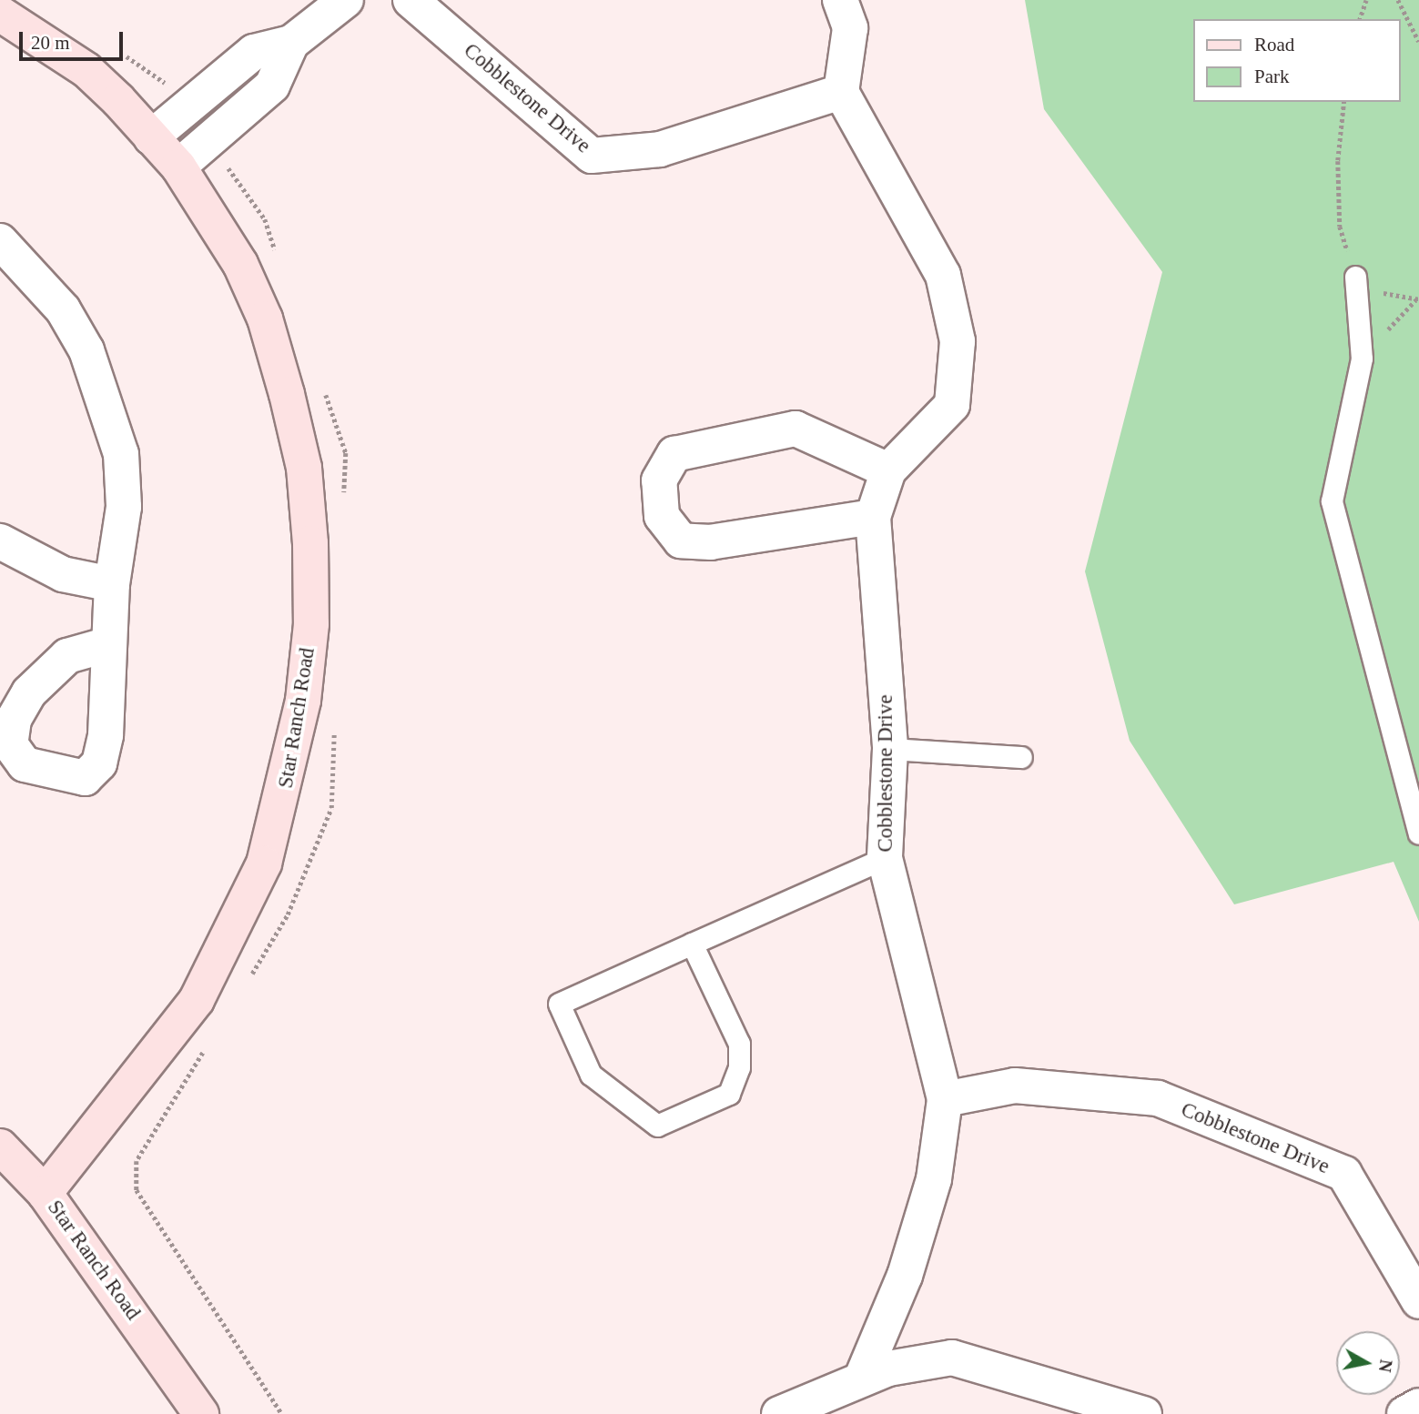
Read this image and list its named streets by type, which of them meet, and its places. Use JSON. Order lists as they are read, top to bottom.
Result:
{
  "streets": {
    "street": ["Cobblestone Drive", "Star Ranch Road"]
  },
  "legend": ["Road", "Park"],
  "scale_bar": "20 m",
  "north": "right"
}
